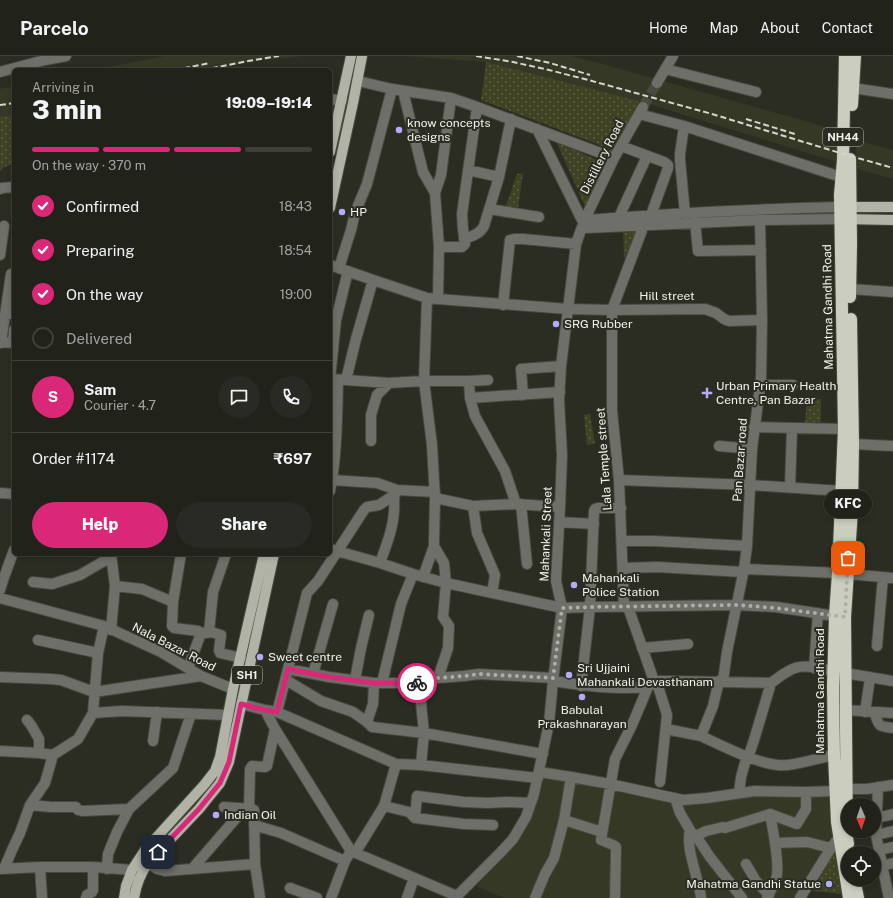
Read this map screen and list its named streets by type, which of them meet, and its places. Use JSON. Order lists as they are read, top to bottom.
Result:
{
  "streets": {
    "highway": ["NH44", "Mahatma Gandhi Road"],
    "main road": ["SH1"],
    "street": [
      "Distillery Road",
      "Hill street",
      "Lala Temple street",
      "Pan Bazar road",
      "Mahankali Street",
      "Nala Bazar Road"
    ]
  },
  "crossings": [
    ["NH44", "Mahatma Gandhi Road"],
    ["Distillery Road", "Hill street"],
    ["Distillery Road", "Mahankali Street"],
    ["Hill street", "Lala Temple street"],
    ["Hill street", "Pan Bazar road"],
    ["Hill street", "Mahankali Street"],
    ["Nala Bazar Road", "SH1"]
  ],
  "places": {
    "other": [
      "know concepts designs",
      "HP",
      "SRG Rubber",
      "KFC",
      "Mahankali Police Station",
      "Sweet centre",
      "Sri Ujjaini Mahankali Devasthanam",
      "Babulal Prakashnarayan",
      "Indian Oil",
      "Mahatma Gandhi Statue"
    ],
    "health": ["Urban Primary Health Centre, Pan Bazar"]
  },
  "north": "bottom",
  "page": {
    "header": "Parcelo",
    "nav": [
      "Home",
      "Map",
      "About",
      "Contact"
    ],
    "heading": ["3 min", "Arriving in", "19:09–19:14"],
    "panel": [
      "Sam",
      "Courier · 4.7",
      "Order #1174",
      "₹697"
    ],
    "bar": "On the way · 370 m",
    "list": [
      ["Confirmed", "18:43"],
      ["Preparing", "18:54"],
      ["On the way", "19:00"],
      "Delivered"
    ],
    "round": "S",
    "bubble": "KFC",
    "buttons": ["Help", "Share"]
  }
}
